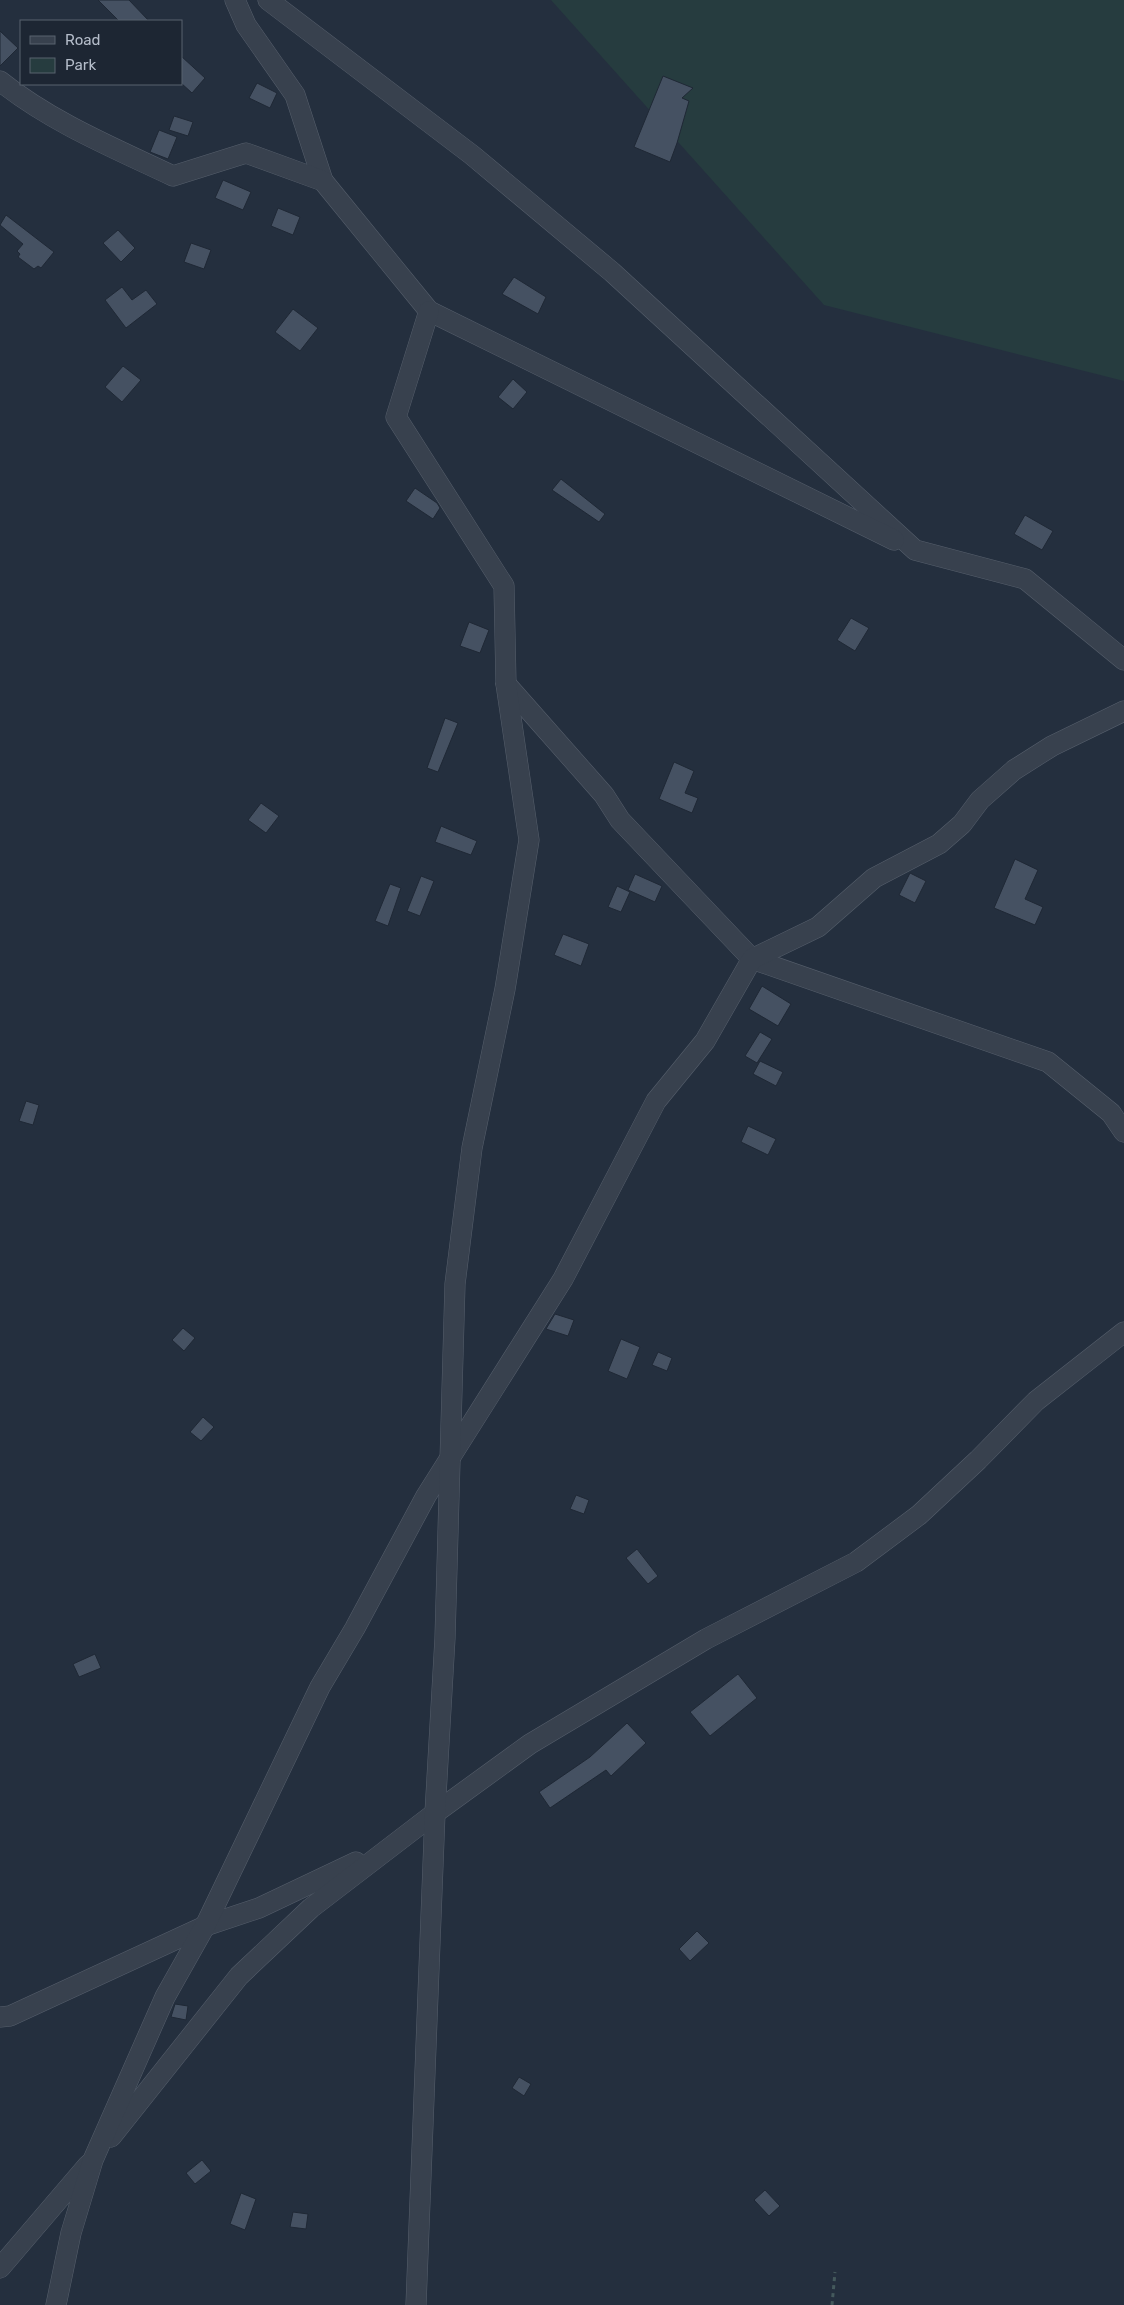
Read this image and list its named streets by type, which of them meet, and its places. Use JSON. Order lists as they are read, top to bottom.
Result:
{
  "legend": ["Road", "Park"]
}
